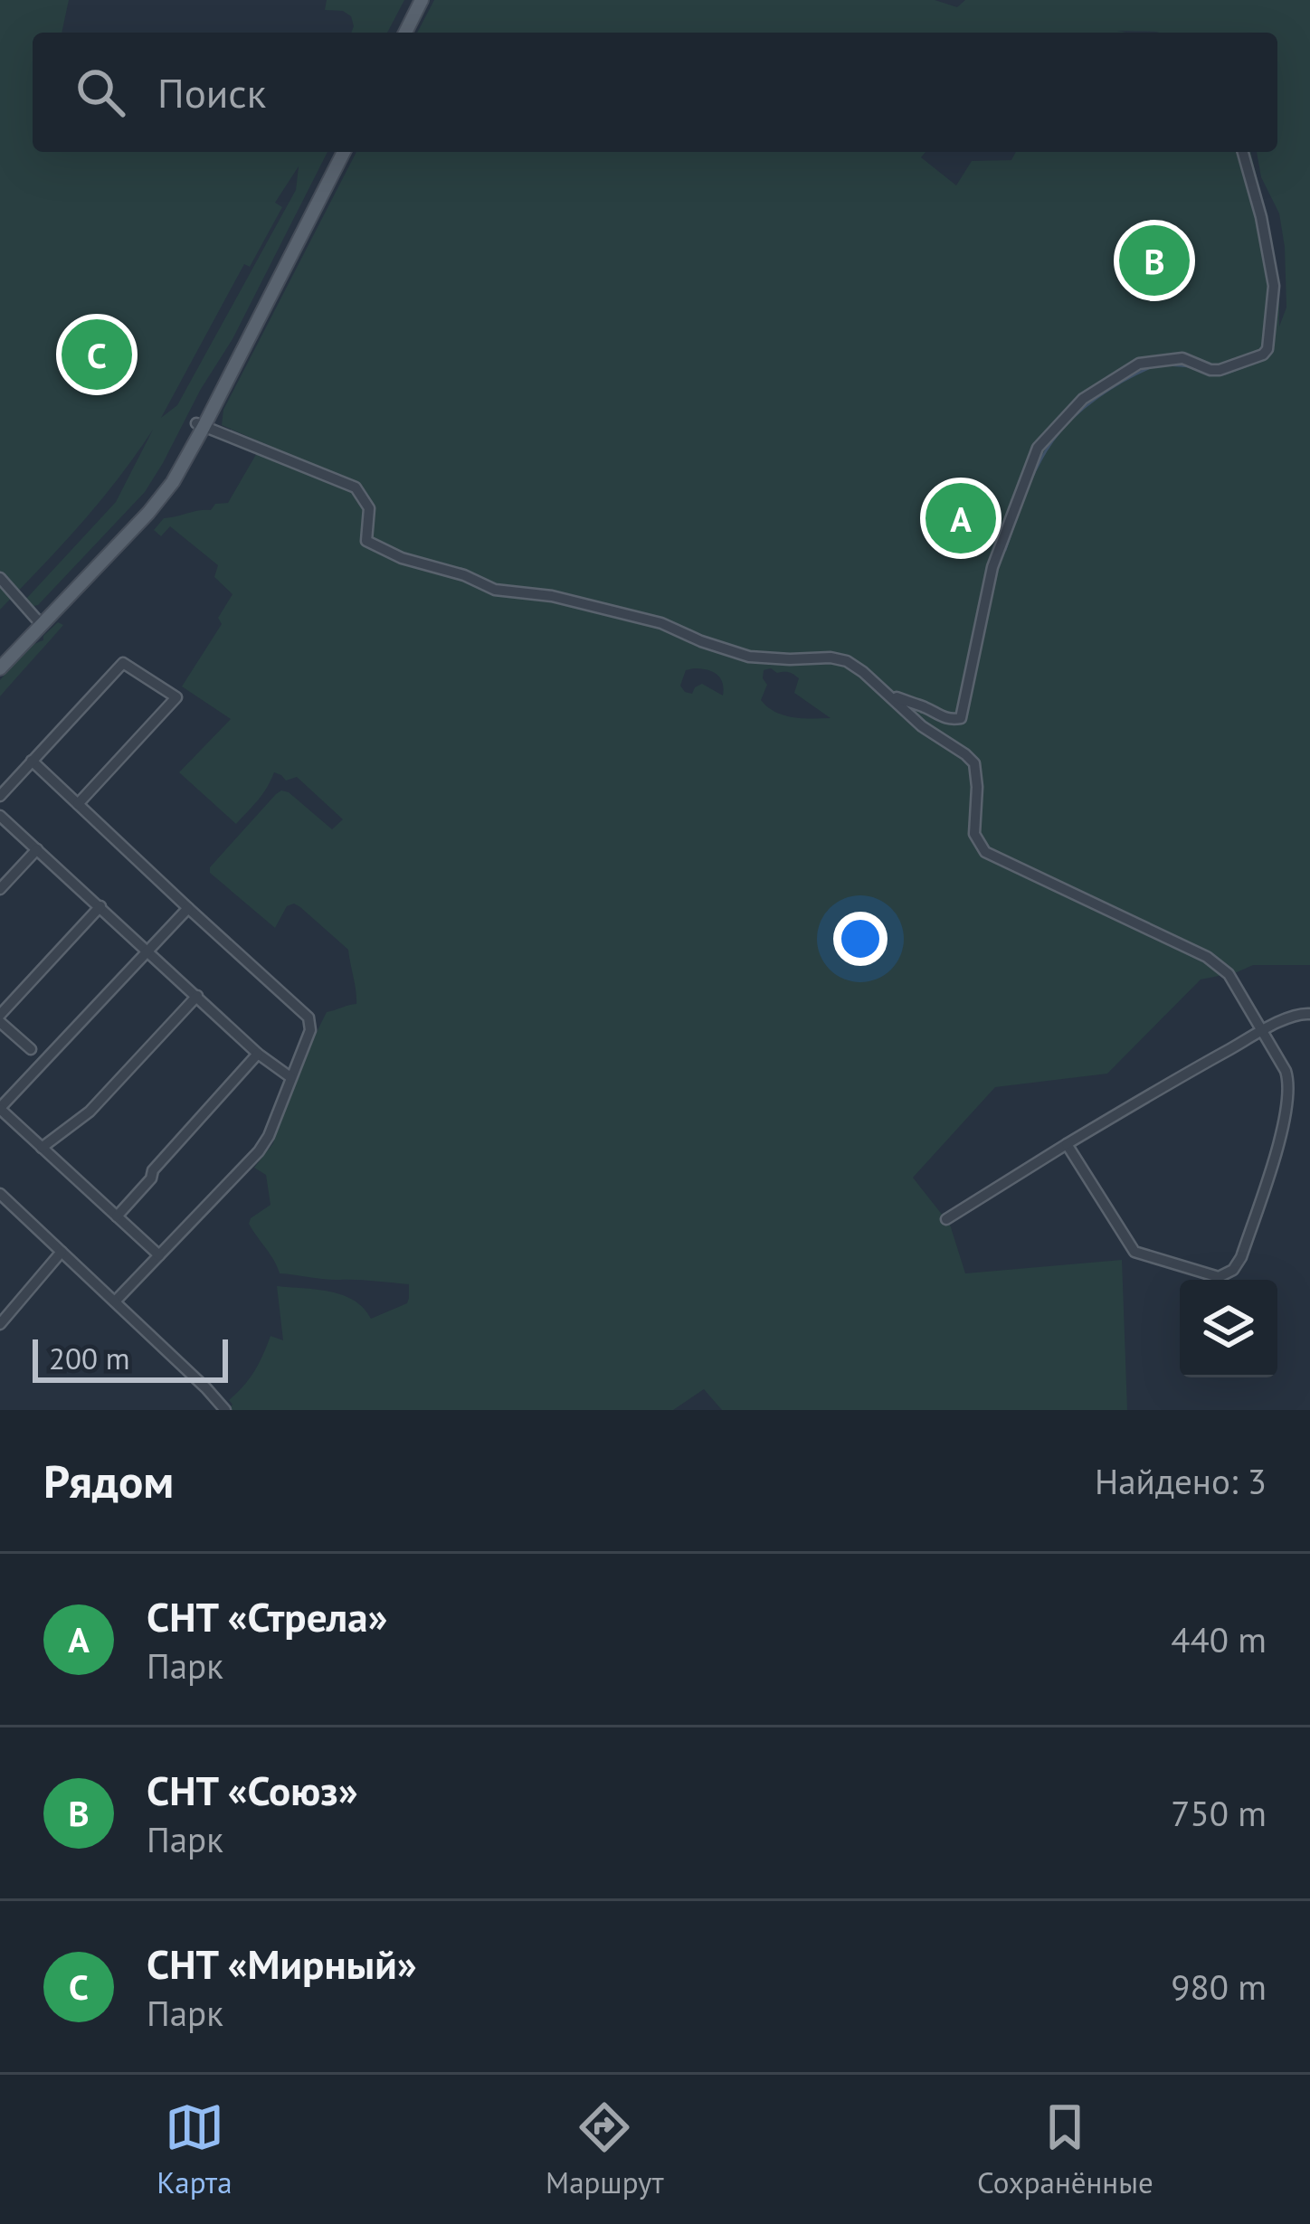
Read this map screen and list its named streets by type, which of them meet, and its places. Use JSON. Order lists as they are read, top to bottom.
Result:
{
  "scale_bar": "200 m",
  "page": {
    "search": "Поиск",
    "pins": ["B", "C", "A"],
    "scale": "200 m",
    "heading": ["Рядом", "Найдено: 3"],
    "list": [
      {
        "mark": "A",
        "name": "СНТ «Стрела»",
        "note": "Парк",
        "value": "440 m"
      },
      {
        "mark": "B",
        "name": "СНТ «Союз»",
        "note": "Парк",
        "value": "750 m"
      },
      {
        "mark": "C",
        "name": "СНТ «Мирный»",
        "note": "Парк",
        "value": "980 m"
      }
    ],
    "nav": ["Карта", "Маршрут", "Сохранённые"]
  }
}
